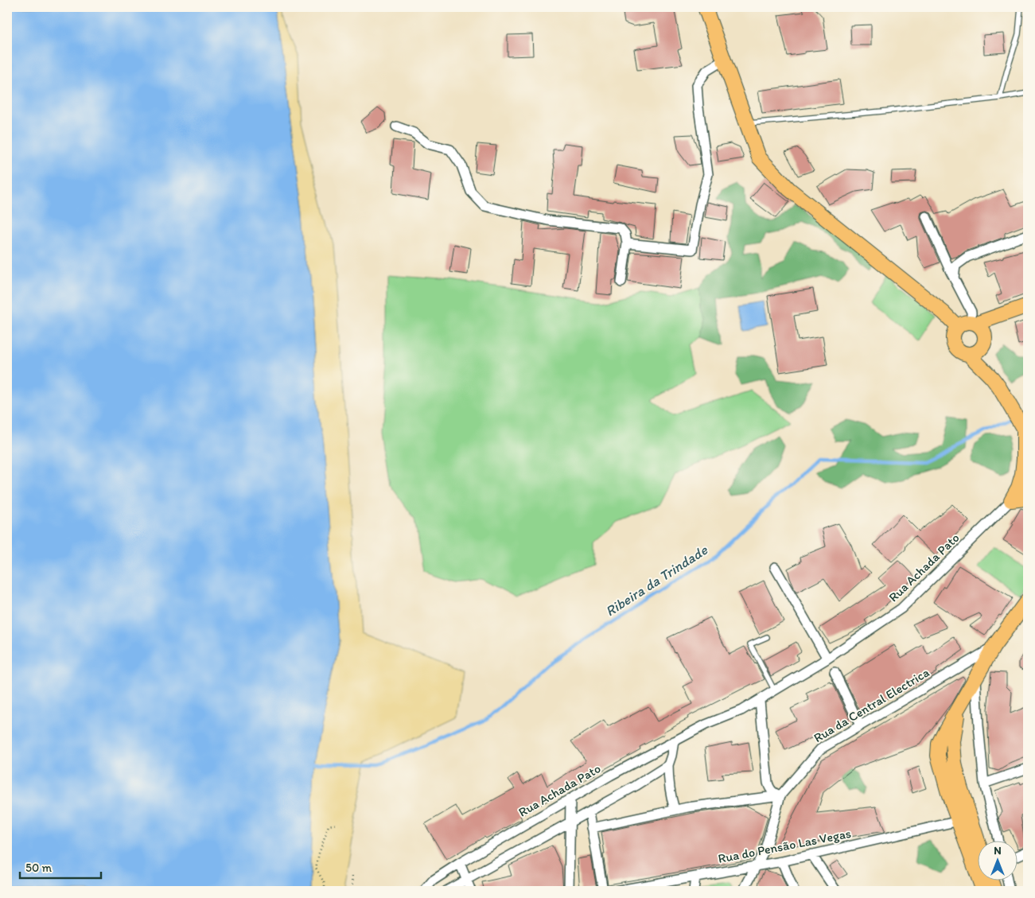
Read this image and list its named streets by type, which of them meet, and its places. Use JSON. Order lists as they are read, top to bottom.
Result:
{
  "streets": {
    "street": ["Rua Achada Pato", "Rua da Central Electrica", "Rua do Pensão Las Vegas"]
  },
  "crossings": [
    ["Rua da Central Electrica", "Rua do Pensão Las Vegas"]
  ],
  "water": ["Ribeira da Trindade"],
  "scale_bar": "50 m",
  "north": "top"
}
